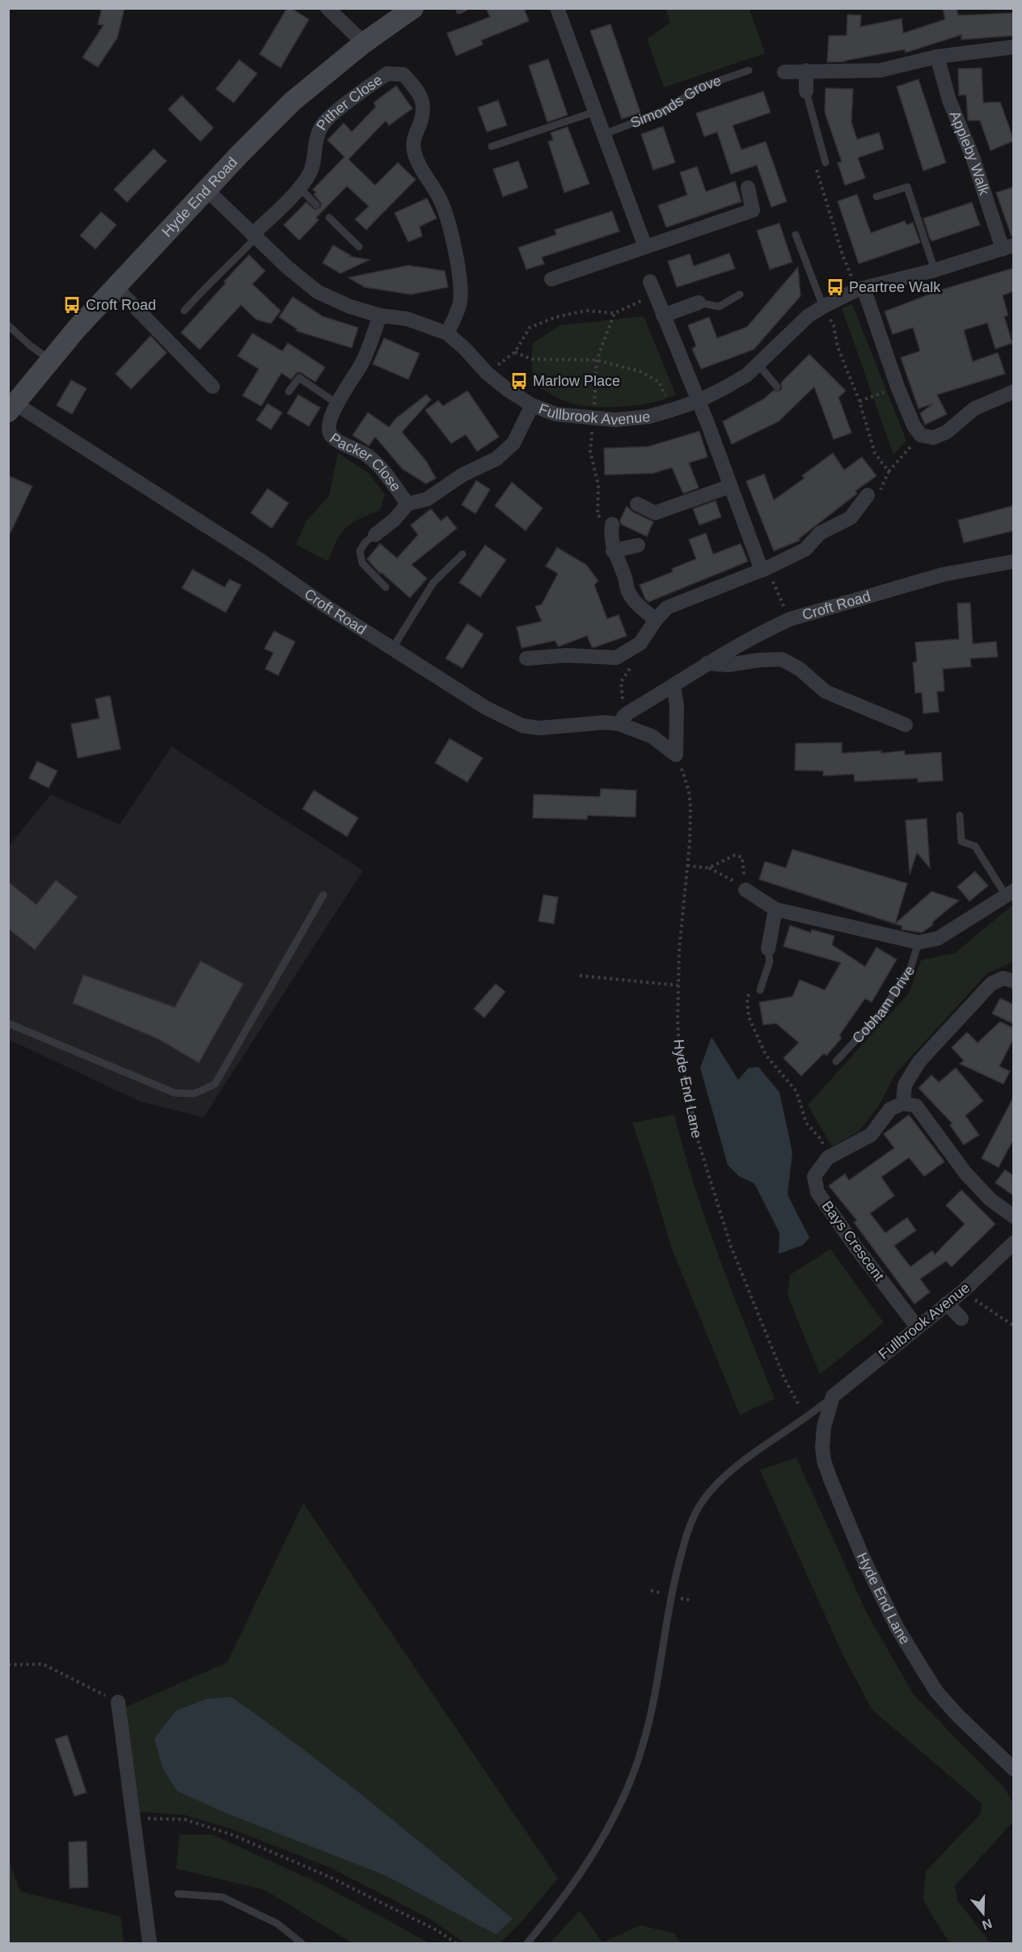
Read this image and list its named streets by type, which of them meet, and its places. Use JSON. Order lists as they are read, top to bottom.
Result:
{
  "streets": {
    "main road": ["Hyde End Road"],
    "street": [
      "Pither Close",
      "Appleby Walk",
      "Fullbrook Avenue",
      "Packer Close",
      "Croft Road",
      "Hyde End Lane",
      "Bays Crescent"
    ],
    "lane": ["Simonds Grove", "Cobham Drive"]
  },
  "crossings": [
    ["Pither Close", "Fullbrook Avenue"],
    ["Appleby Walk", "Fullbrook Avenue"],
    ["Hyde End Road", "Fullbrook Avenue"],
    ["Hyde End Road", "Croft Road"],
    ["Fullbrook Avenue", "Packer Close"],
    ["Fullbrook Avenue", "Hyde End Lane"],
    ["Fullbrook Avenue", "Bays Crescent"]
  ],
  "places": {
    "bus stop": ["Peartree Walk", "Croft Road", "Marlow Place"]
  },
  "north": "bottom"
}
